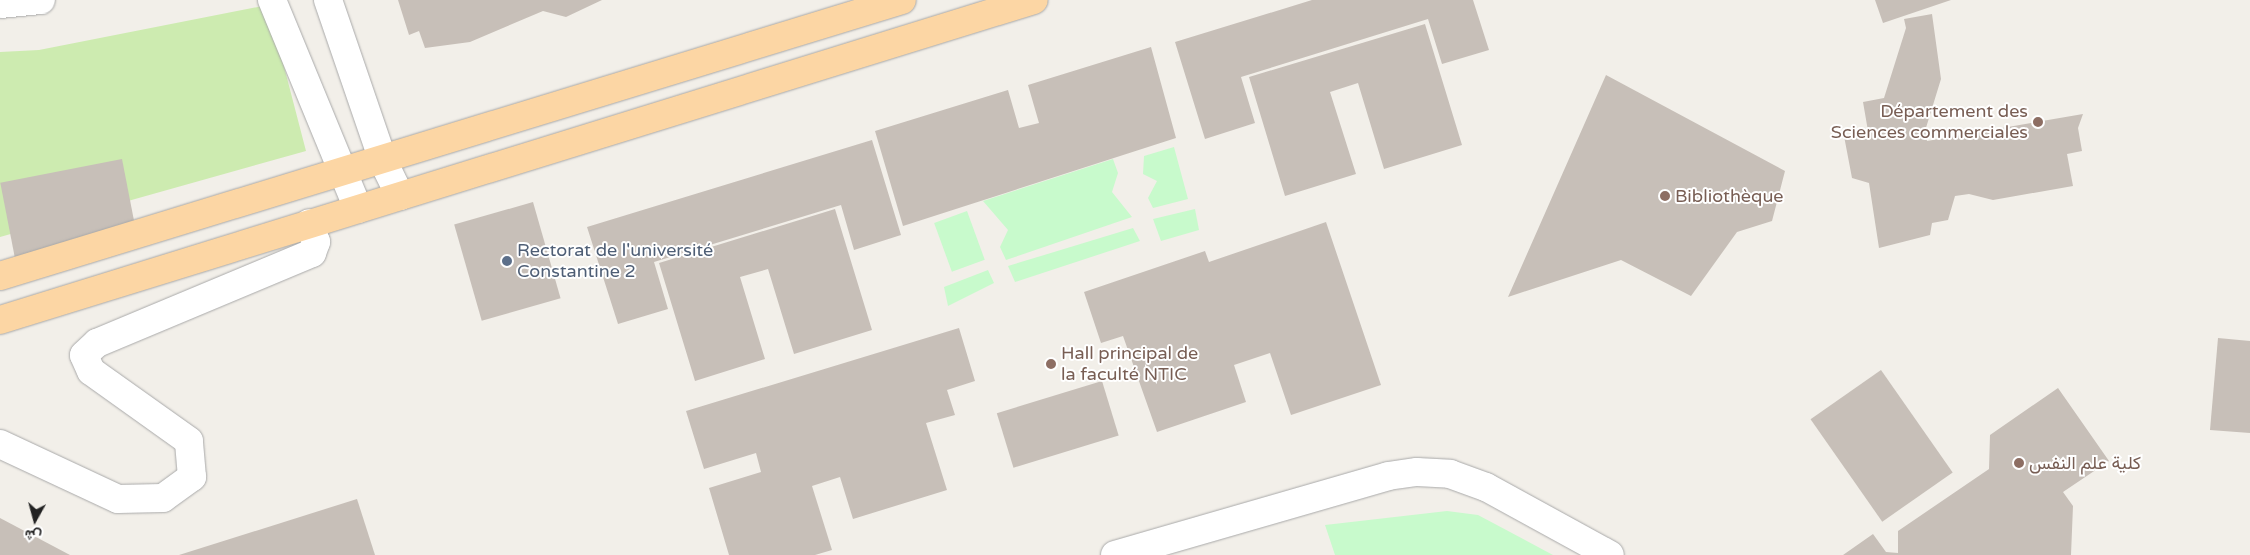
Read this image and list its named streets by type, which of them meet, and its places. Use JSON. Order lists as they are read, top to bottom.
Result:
{
  "places": [
    "Département des Sciences commerciales",
    "Bibliothèque",
    "Rectorat de l'université Constantine 2",
    "Hall principal de la faculté NTIC",
    "كلية علم النفس"
  ],
  "north": "bottom"
}
